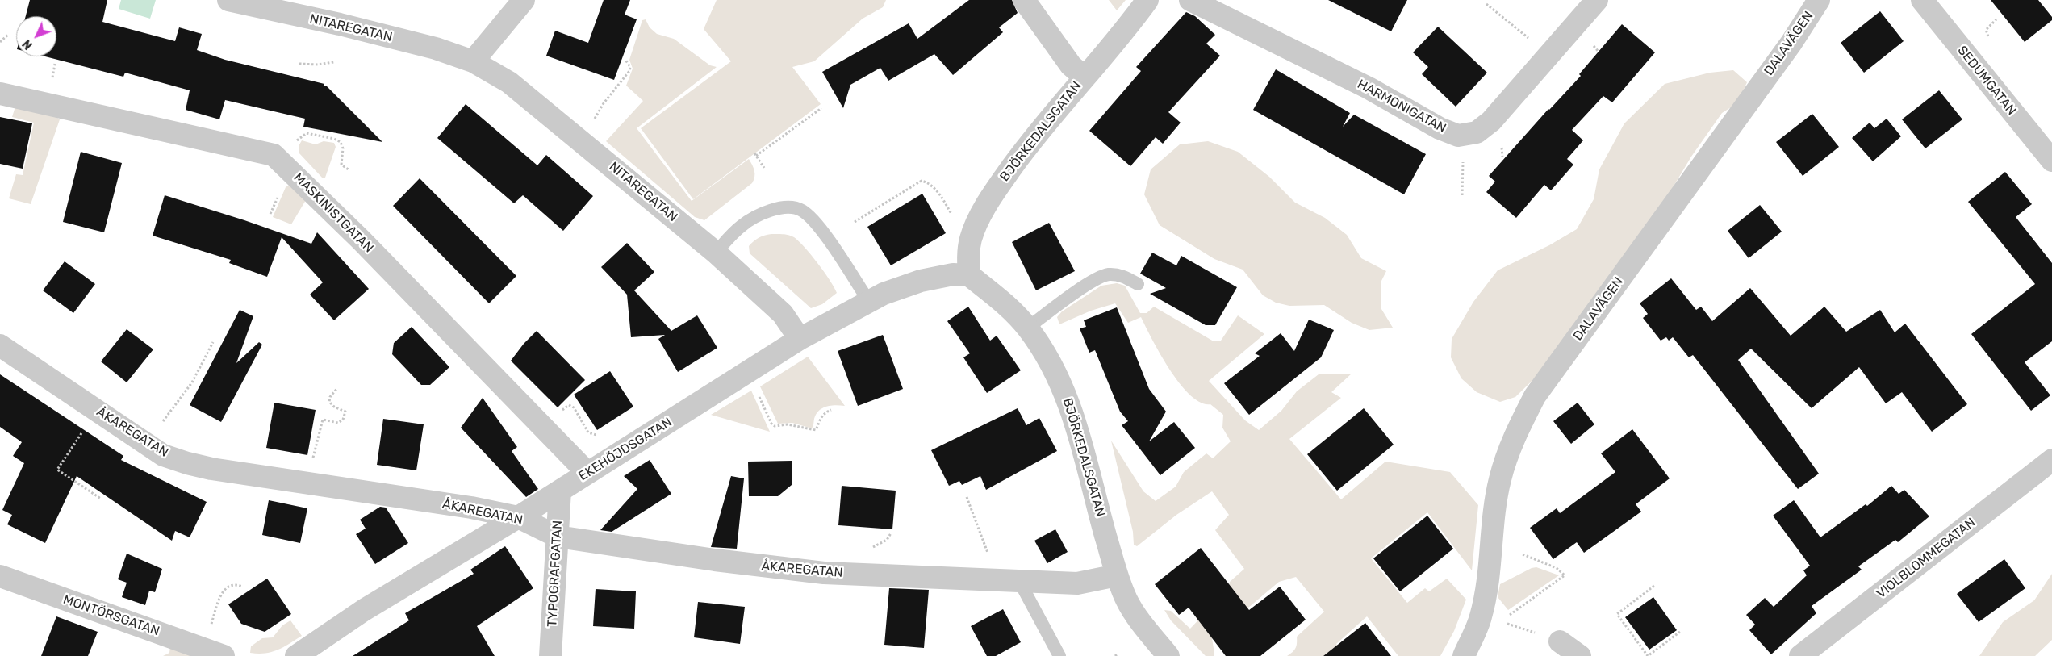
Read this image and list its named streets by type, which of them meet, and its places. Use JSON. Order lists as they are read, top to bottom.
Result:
{
  "streets": {
    "street": [
      "NITAREGATAN",
      "DALAVÄGEN",
      "SEDUMGATAN",
      "HARMONIGATAN",
      "BJÖRKEDALSGATAN",
      "MASKINISTGATAN",
      "ÅKAREGATAN",
      "EKEHÖJDSGATAN",
      "VIOLBLOMMEGATAN",
      "TYPOGRAFGATAN",
      "MONTÖRSGATAN"
    ]
  },
  "crossings": [
    ["NITAREGATAN", "EKEHÖJDSGATAN"],
    ["BJÖRKEDALSGATAN", "ÅKAREGATAN"],
    ["BJÖRKEDALSGATAN", "EKEHÖJDSGATAN"],
    ["MASKINISTGATAN", "EKEHÖJDSGATAN"],
    ["ÅKAREGATAN", "EKEHÖJDSGATAN"],
    ["ÅKAREGATAN", "TYPOGRAFGATAN"],
    ["EKEHÖJDSGATAN", "TYPOGRAFGATAN"]
  ],
  "north": "bottom left"
}
